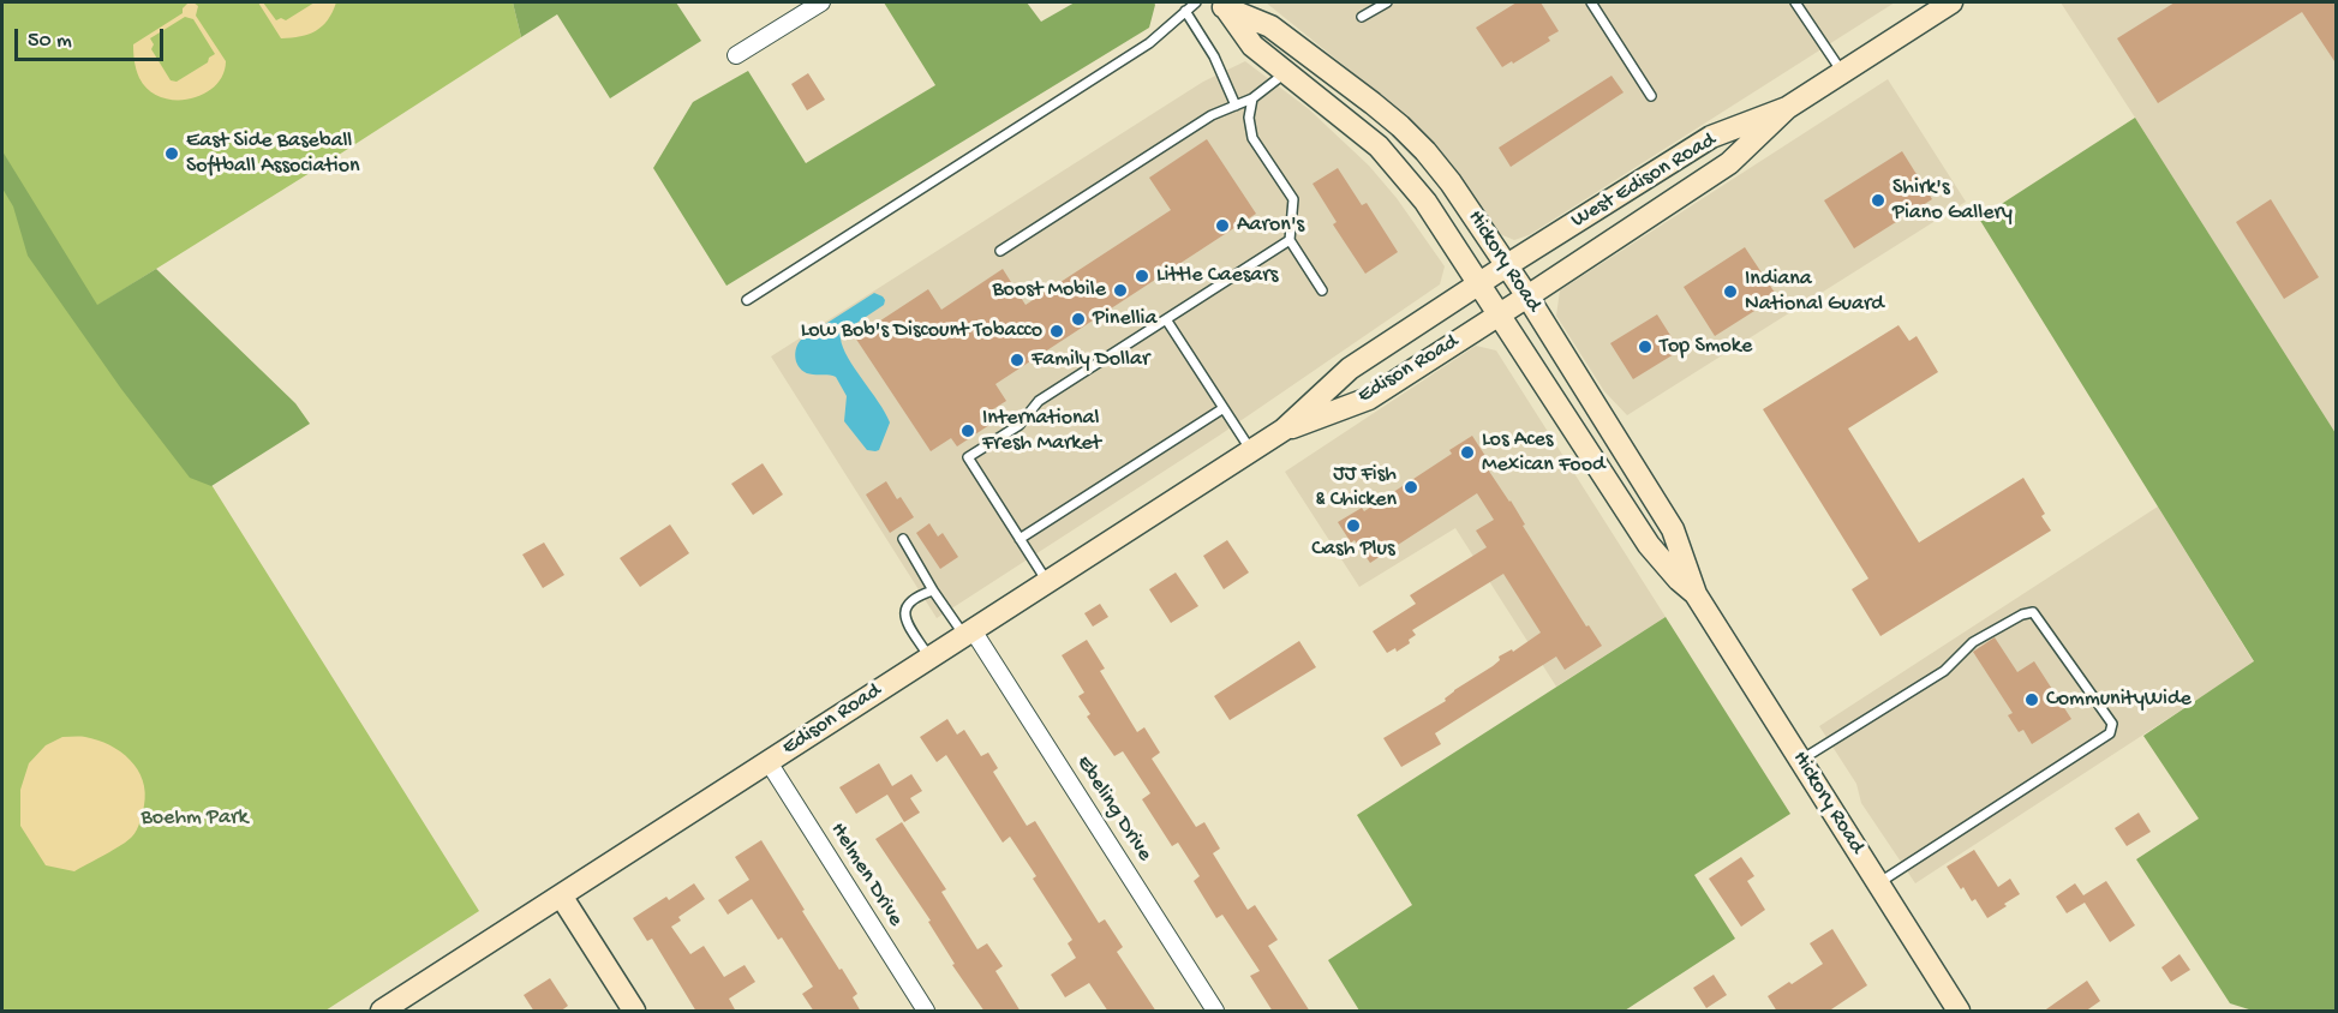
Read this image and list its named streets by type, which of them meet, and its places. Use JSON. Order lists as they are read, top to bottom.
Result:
{
  "streets": {
    "main road": ["West Edison Road", "Hickory Road", "Edison Road"],
    "street": ["Ebeling Drive", "Helmen Drive"]
  },
  "crossings": [
    ["West Edison Road", "Hickory Road"],
    ["West Edison Road", "Edison Road"],
    ["Hickory Road", "Edison Road"],
    ["Edison Road", "Ebeling Drive"],
    ["Edison Road", "Helmen Drive"]
  ],
  "parks": ["Boehm Park"],
  "places": [
    "East Side Baseball Softball Association",
    "Shirk's Piano Gallery",
    "Aaron's",
    "Little Caesars",
    "Boost Mobile",
    "Indiana National Guard",
    "Pinellia",
    "Low Bob's Discount Tobacco",
    "Top Smoke",
    "Family Dollar",
    "International Fresh Market",
    "Los Aces Mexican Food",
    "JJ Fish & Chicken",
    "Cash Plus",
    "CommunityWide"
  ],
  "scale_bar": "50 m"
}
